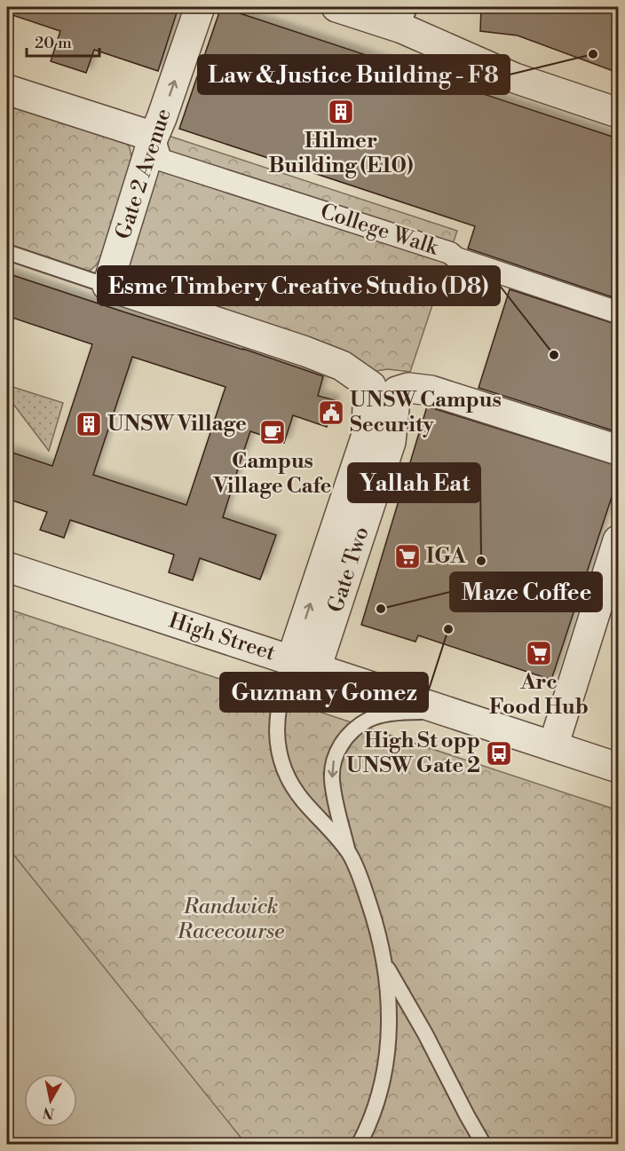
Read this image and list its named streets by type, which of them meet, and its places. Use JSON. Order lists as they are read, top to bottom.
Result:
{
  "streets": {
    "street": ["Gate 2 Avenue", "College Walk", "High Street"]
  },
  "crossings": [
    ["Gate 2 Avenue", "College Walk"]
  ],
  "one_way": ["Gate 2 Avenue"],
  "parks": ["Randwick Racecourse"],
  "places": {
    "other": [
      "Law & Justice Building - F8",
      "Esme Timbery Creative Studio (D8)",
      "Yallah Eat",
      "Maze Coffee",
      "Guzman y Gomez"
    ],
    "building": ["Hilmer Building (E10)", "UNSW Village"],
    "public building": ["UNSW Campus Security"],
    "cafe": ["Campus Village Cafe"],
    "supermarket": ["IGA", "Arc Food Hub"],
    "bus stop": ["High St opp UNSW Gate 2"]
  },
  "scale_bar": "20 m",
  "north": "bottom"
}
